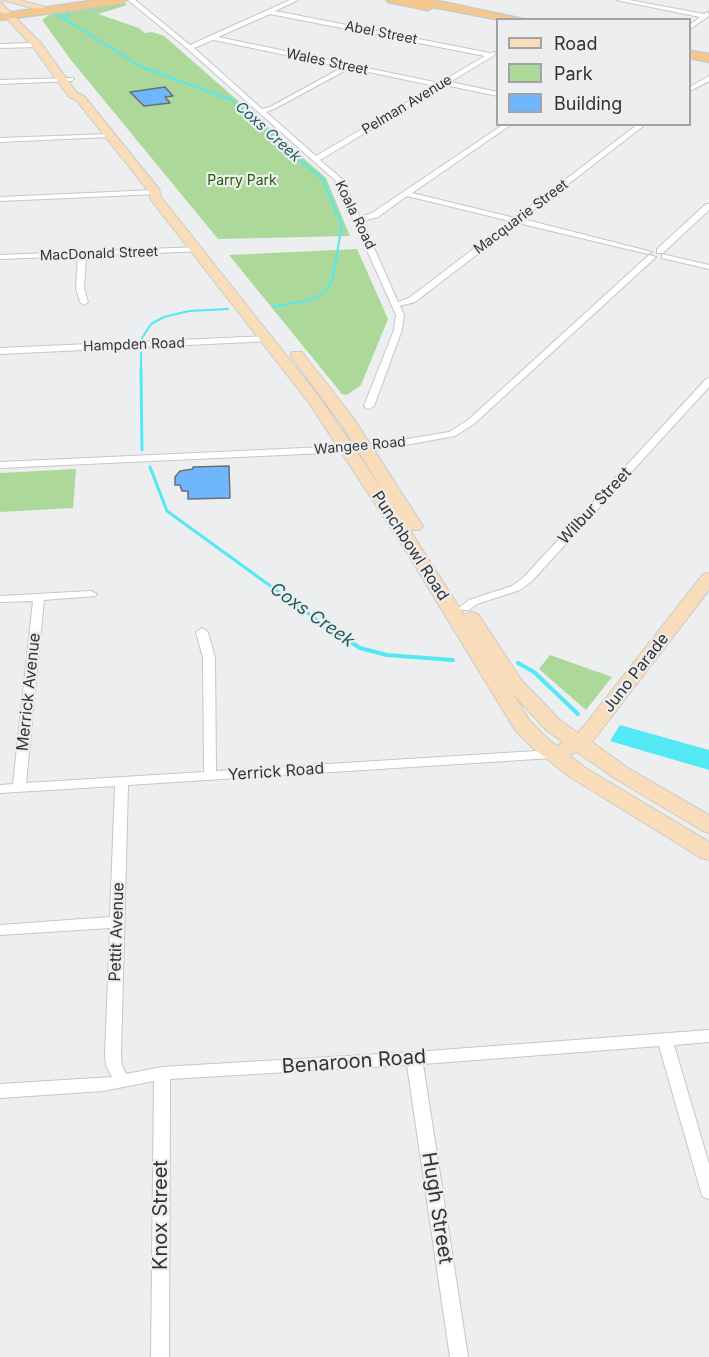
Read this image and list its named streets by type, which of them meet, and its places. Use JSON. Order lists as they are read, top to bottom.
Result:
{
  "streets": {
    "main road": ["Punchbowl Road", "Juno Parade"],
    "street": [
      "Abel Street",
      "Wales Street",
      "Pelman Avenue",
      "Koala Road",
      "Macquarie Street",
      "MacDonald Street",
      "Hampden Road",
      "Wangee Road",
      "Wilbur Street",
      "Merrick Avenue",
      "Yerrick Road",
      "Pettit Avenue",
      "Benaroon Road",
      "Hugh Street",
      "Knox Street"
    ]
  },
  "crossings": [
    ["Abel Street", "Pelman Avenue"],
    ["Wales Street", "Pelman Avenue"],
    ["Pelman Avenue", "Koala Road"],
    ["Koala Road", "Macquarie Street"],
    ["MacDonald Street", "Punchbowl Road"],
    ["Hampden Road", "Punchbowl Road"],
    ["Wangee Road", "Punchbowl Road"],
    ["Wilbur Street", "Punchbowl Road"],
    ["Punchbowl Road", "Juno Parade"],
    ["Punchbowl Road", "Yerrick Road"],
    ["Juno Parade", "Yerrick Road"],
    ["Merrick Avenue", "Yerrick Road"],
    ["Yerrick Road", "Pettit Avenue"],
    ["Pettit Avenue", "Benaroon Road"],
    ["Benaroon Road", "Hugh Street"],
    ["Benaroon Road", "Knox Street"]
  ],
  "water": ["Coxs Creek"],
  "parks": ["Parry Park"],
  "legend": ["Road", "Park", "Building"]
}
